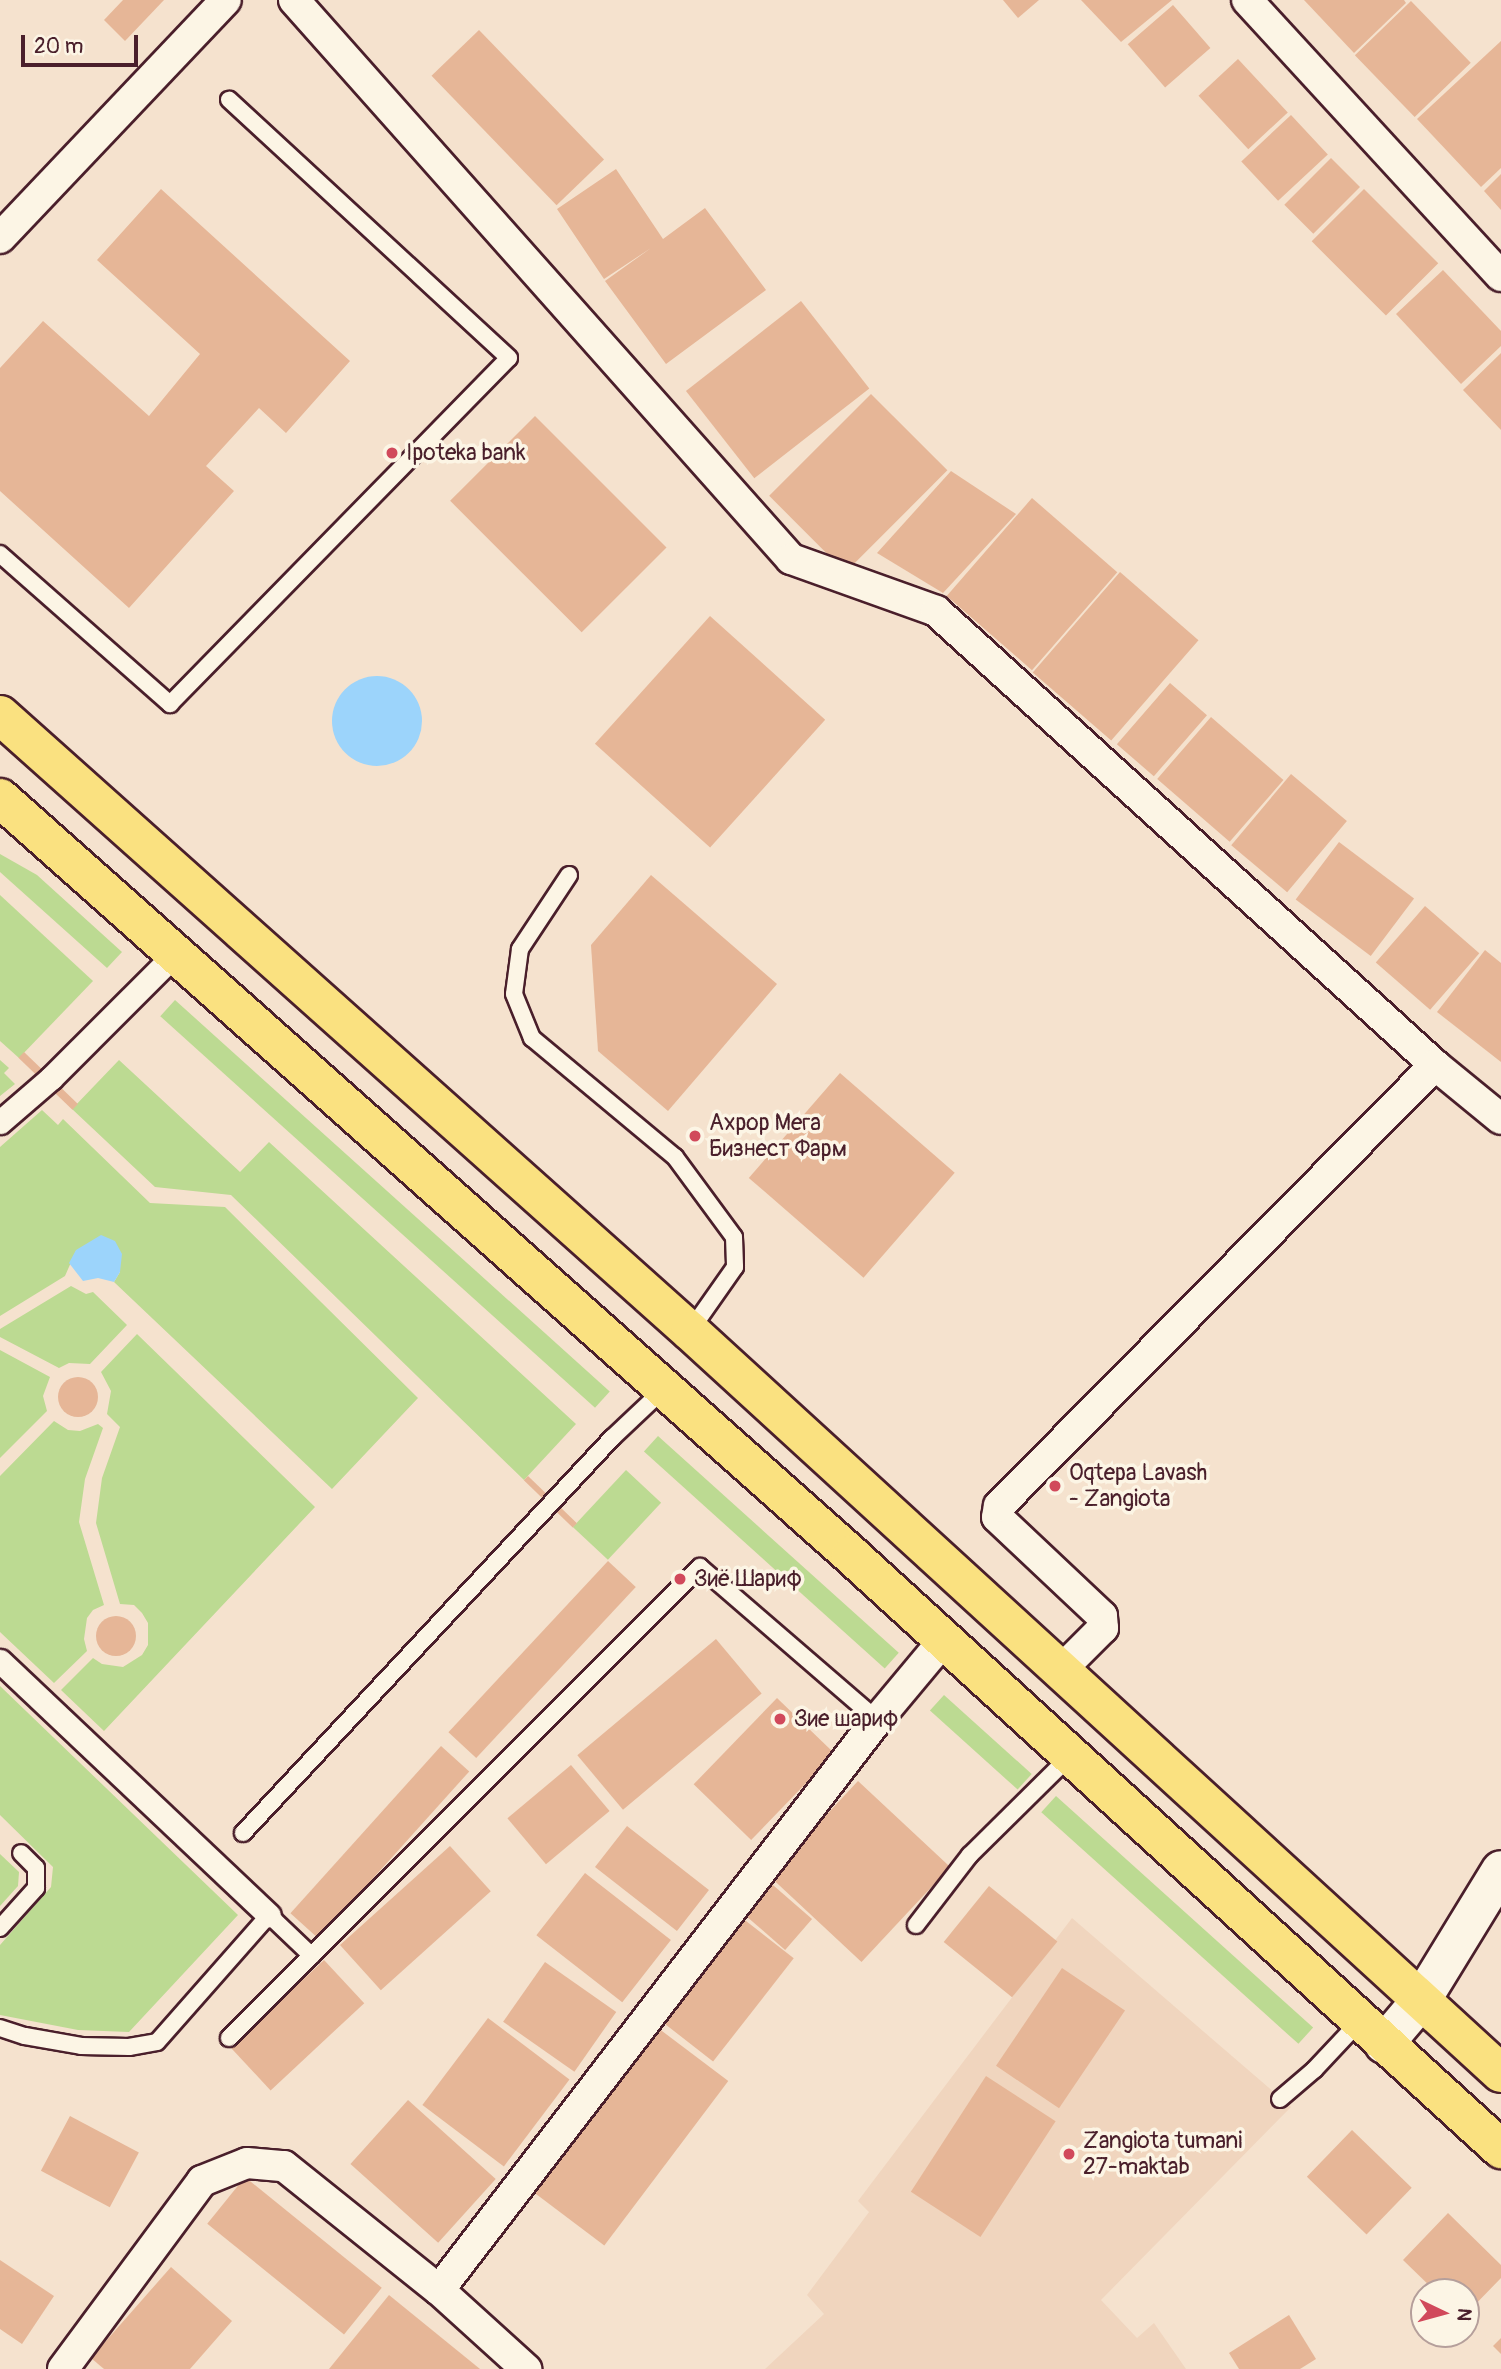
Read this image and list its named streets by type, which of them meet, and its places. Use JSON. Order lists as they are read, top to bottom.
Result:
{
  "places": [
    "Ipoteka bank",
    "Ахрор Мега Бизнест Фарм",
    "Oqtepa Lavash - Zangiota",
    "Зиё Шариф",
    "Зие шариф",
    "Zangiota tumani 27-maktab"
  ],
  "scale_bar": "20 m",
  "north": "right"
}
